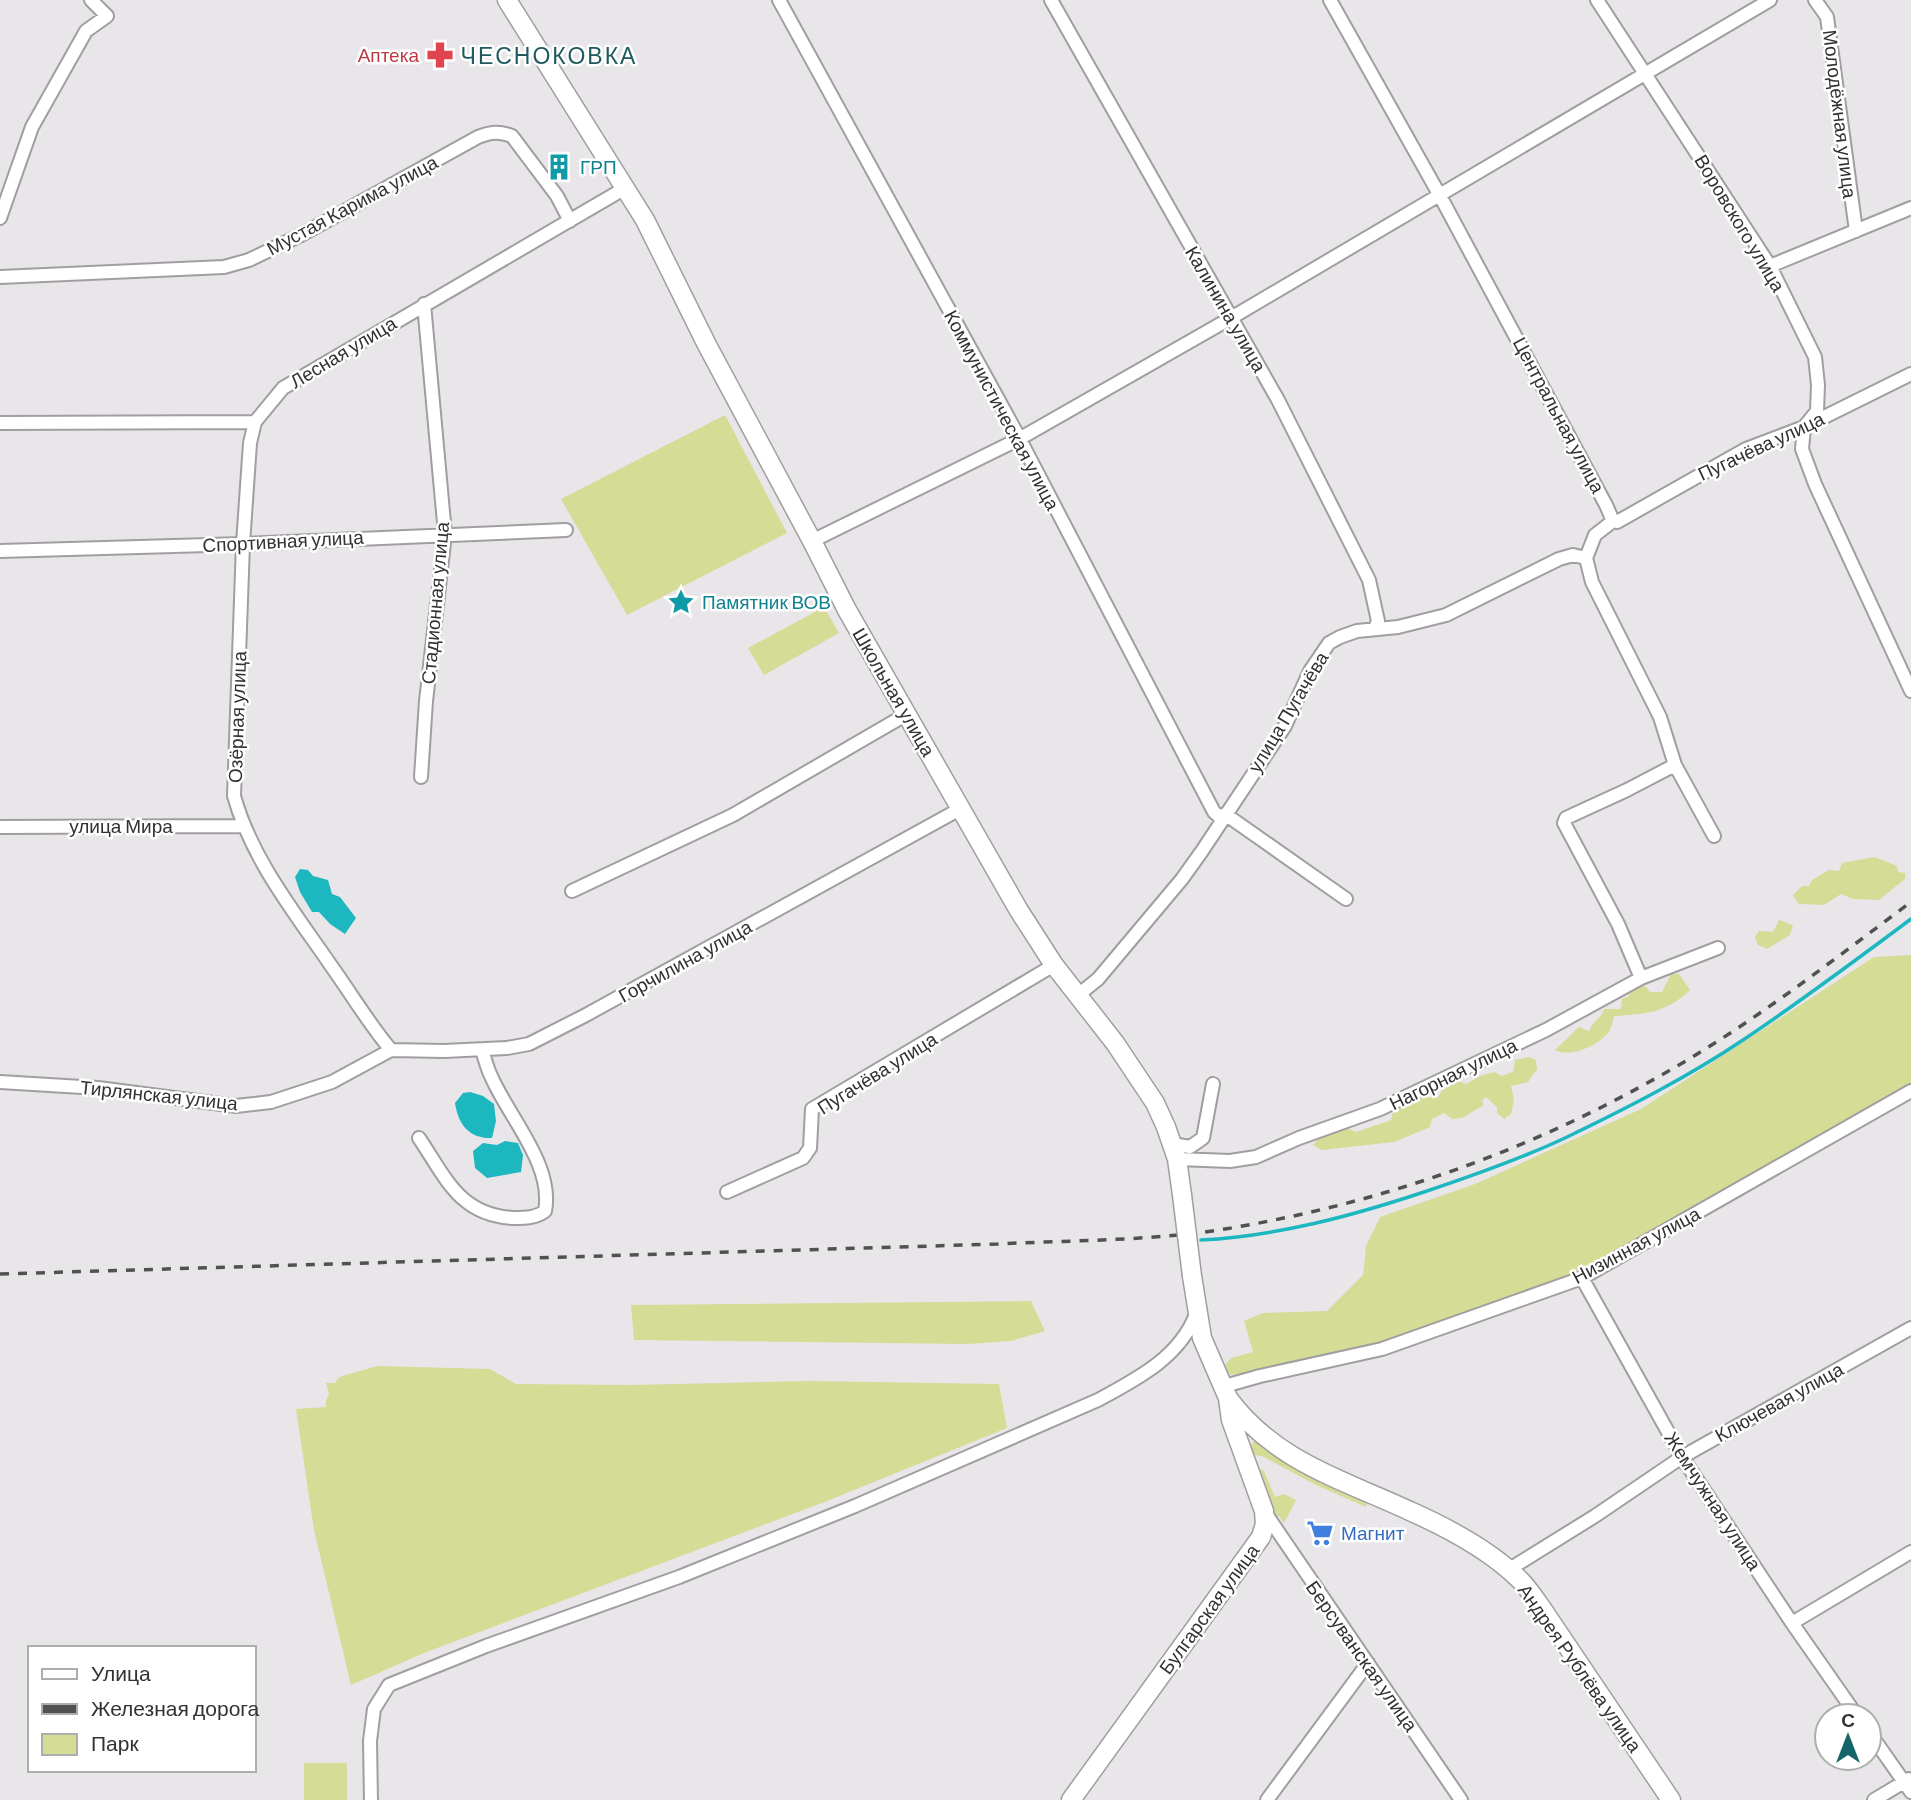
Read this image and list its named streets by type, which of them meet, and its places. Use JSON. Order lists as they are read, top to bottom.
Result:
{
  "streets": {
    "street": [
      "Молодёжная улица",
      "Мустая Карима улица",
      "Воровского улица",
      "Калинина улица",
      "Лесная улица",
      "Коммунистическая улица",
      "Центральная улица",
      "Пугачёва улица",
      "Спортивная улица",
      "Стадионная улица",
      "Школьная улица",
      "улица Пугачёва",
      "Озёрная улица",
      "улица Мира",
      "Горчилина улица",
      "Нагорная улица",
      "Тирлянская улица",
      "Низинная улица",
      "Ключевая улица",
      "Жемчужная улица",
      "Булгарская улица",
      "Берсуванская улица",
      "Андрея Рублёва улица"
    ]
  },
  "crossings": [
    ["Мустая Карима улица", "Лесная улица"],
    ["Воровского улица", "Пугачёва улица"],
    ["Калинина улица", "улица Пугачёва"],
    ["Лесная улица", "Стадионная улица"],
    ["Лесная улица", "Школьная улица"],
    ["Лесная улица", "Озёрная улица"],
    ["Коммунистическая улица", "улица Пугачёва"],
    ["Центральная улица", "Пугачёва улица"],
    ["Пугачёва улица", "Школьная улица"],
    ["Спортивная улица", "Стадионная улица"],
    ["Спортивная улица", "Озёрная улица"],
    ["Школьная улица", "улица Пугачёва"],
    ["Школьная улица", "Горчилина улица"],
    ["Школьная улица", "Нагорная улица"],
    ["Озёрная улица", "улица Мира"],
    ["Озёрная улица", "Горчилина улица"],
    ["Озёрная улица", "Тирлянская улица"],
    ["Горчилина улица", "Тирлянская улица"],
    ["Низинная улица", "Жемчужная улица"],
    ["Низинная улица", "Андрея Рублёва улица"],
    ["Ключевая улица", "Жемчужная улица"],
    ["Ключевая улица", "Андрея Рублёва улица"],
    ["Булгарская улица", "Берсуванская улица"]
  ],
  "districts": ["ЧЕСНОКОВКА"],
  "places": {
    "pharmacy": ["Аптека"],
    "building": ["ГРП"],
    "place": ["Памятник ВОВ"],
    "supermarket": ["Магнит"]
  },
  "legend": ["Улица", "Железная дорога", "Парк"],
  "north": "top"
}
